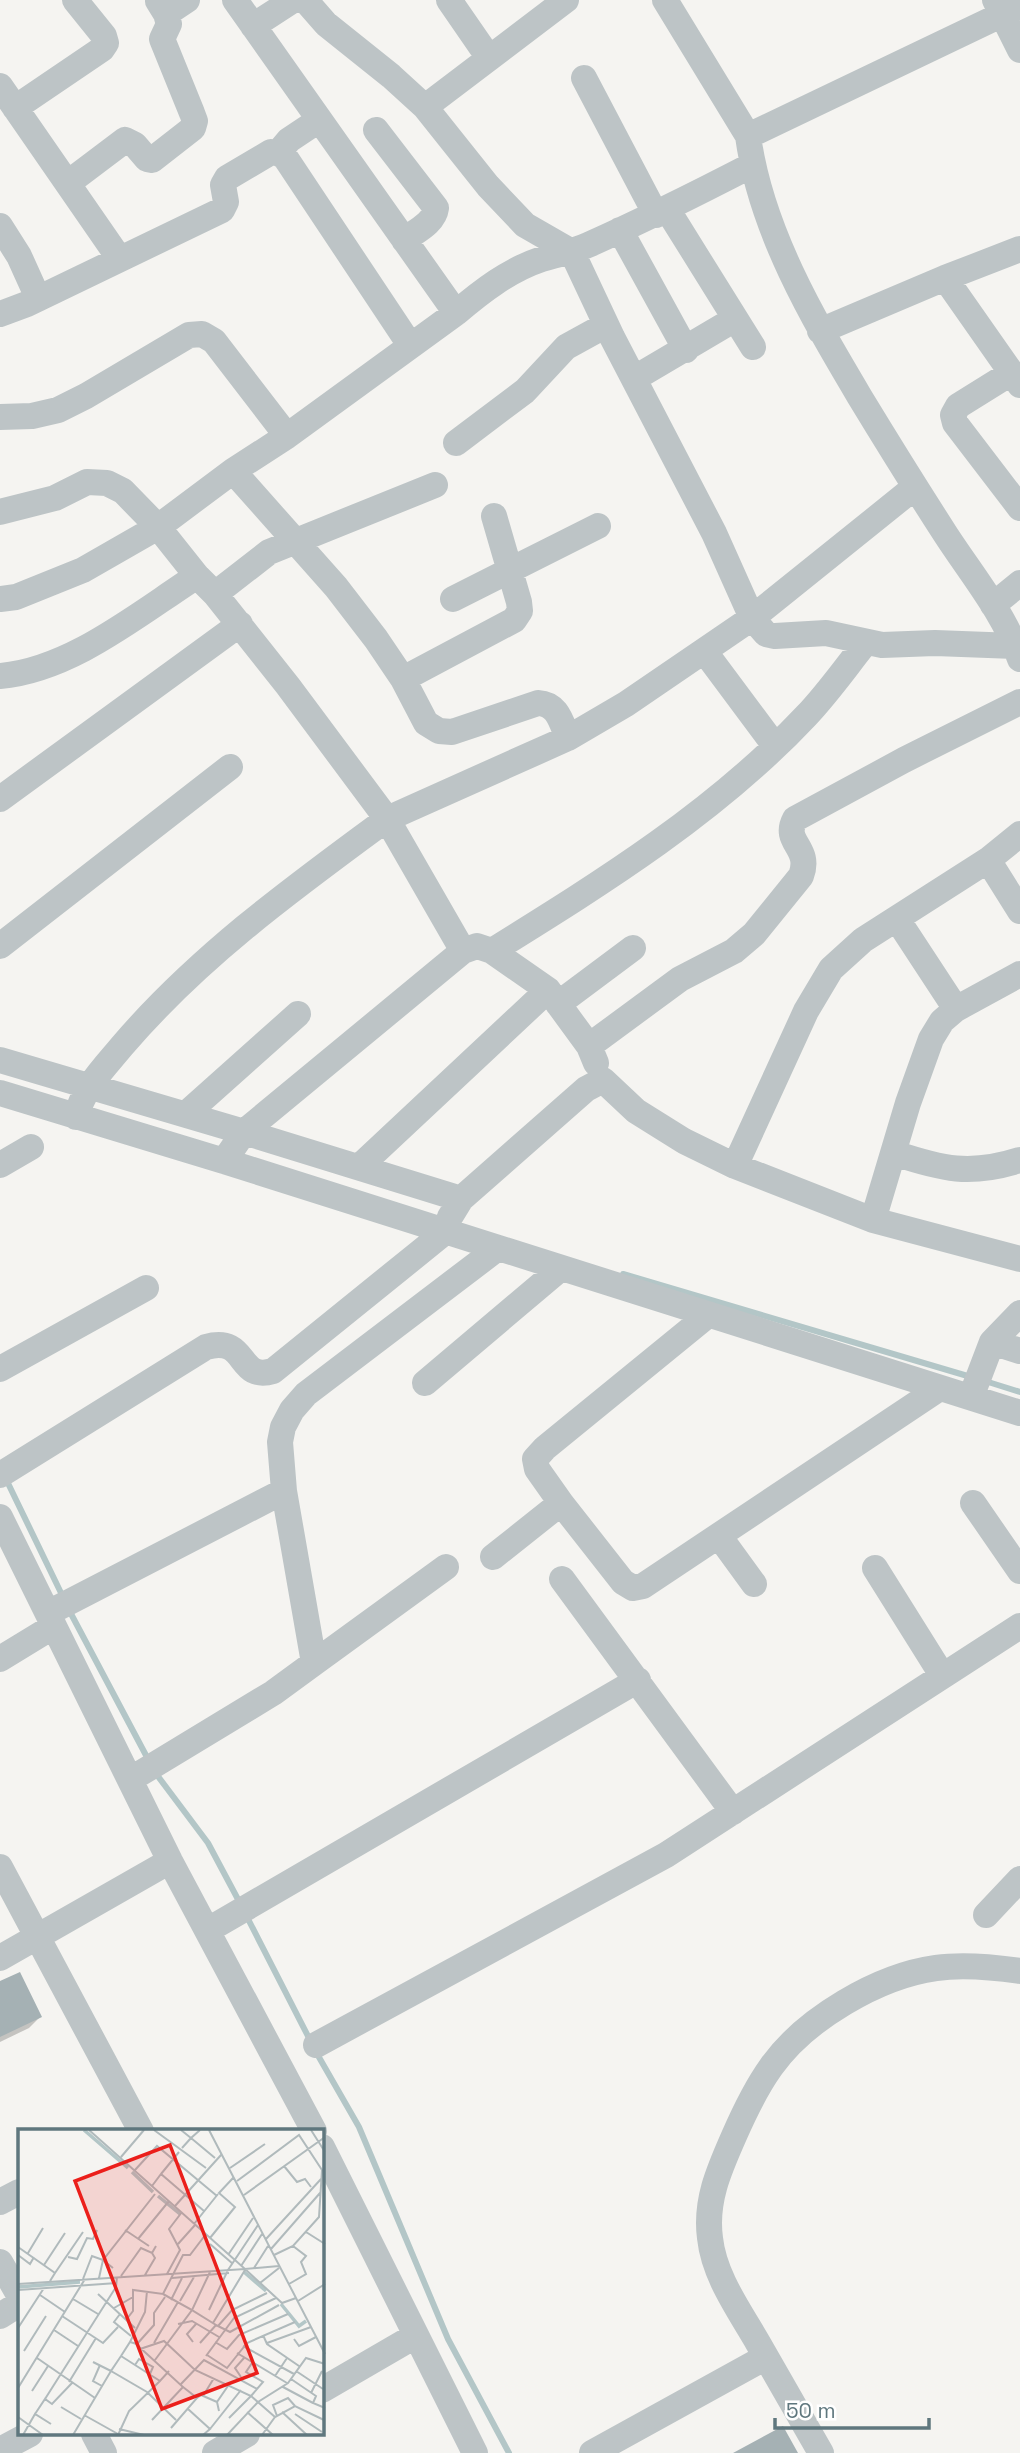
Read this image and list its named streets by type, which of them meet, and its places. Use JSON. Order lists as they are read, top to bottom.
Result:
{
  "scale_bar": "50 m"
}
